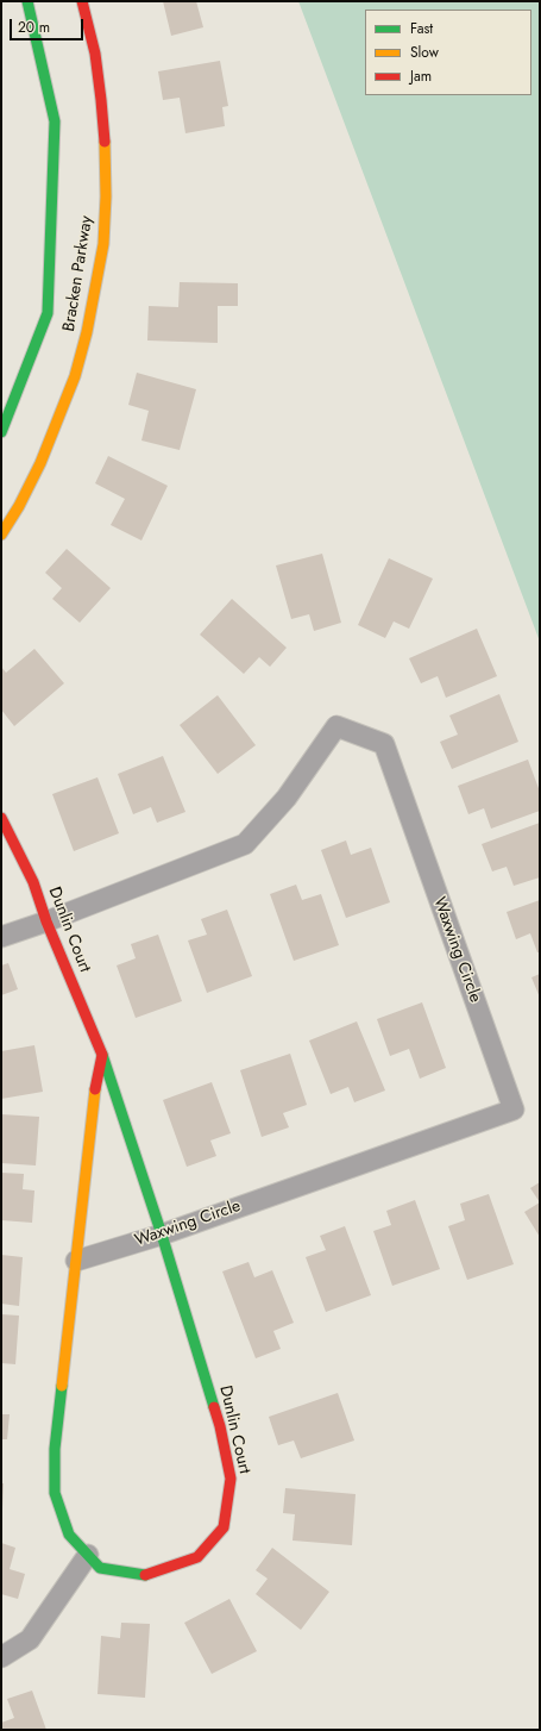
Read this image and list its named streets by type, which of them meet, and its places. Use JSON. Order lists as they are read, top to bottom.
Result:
{
  "streets": {
    "street": ["Bracken Parkway", "Dunlin Court", "Waxwing Circle"]
  },
  "crossings": [
    ["Dunlin Court", "Waxwing Circle"]
  ],
  "legend": ["Fast", "Slow", "Jam"],
  "scale_bar": "20 m"
}
